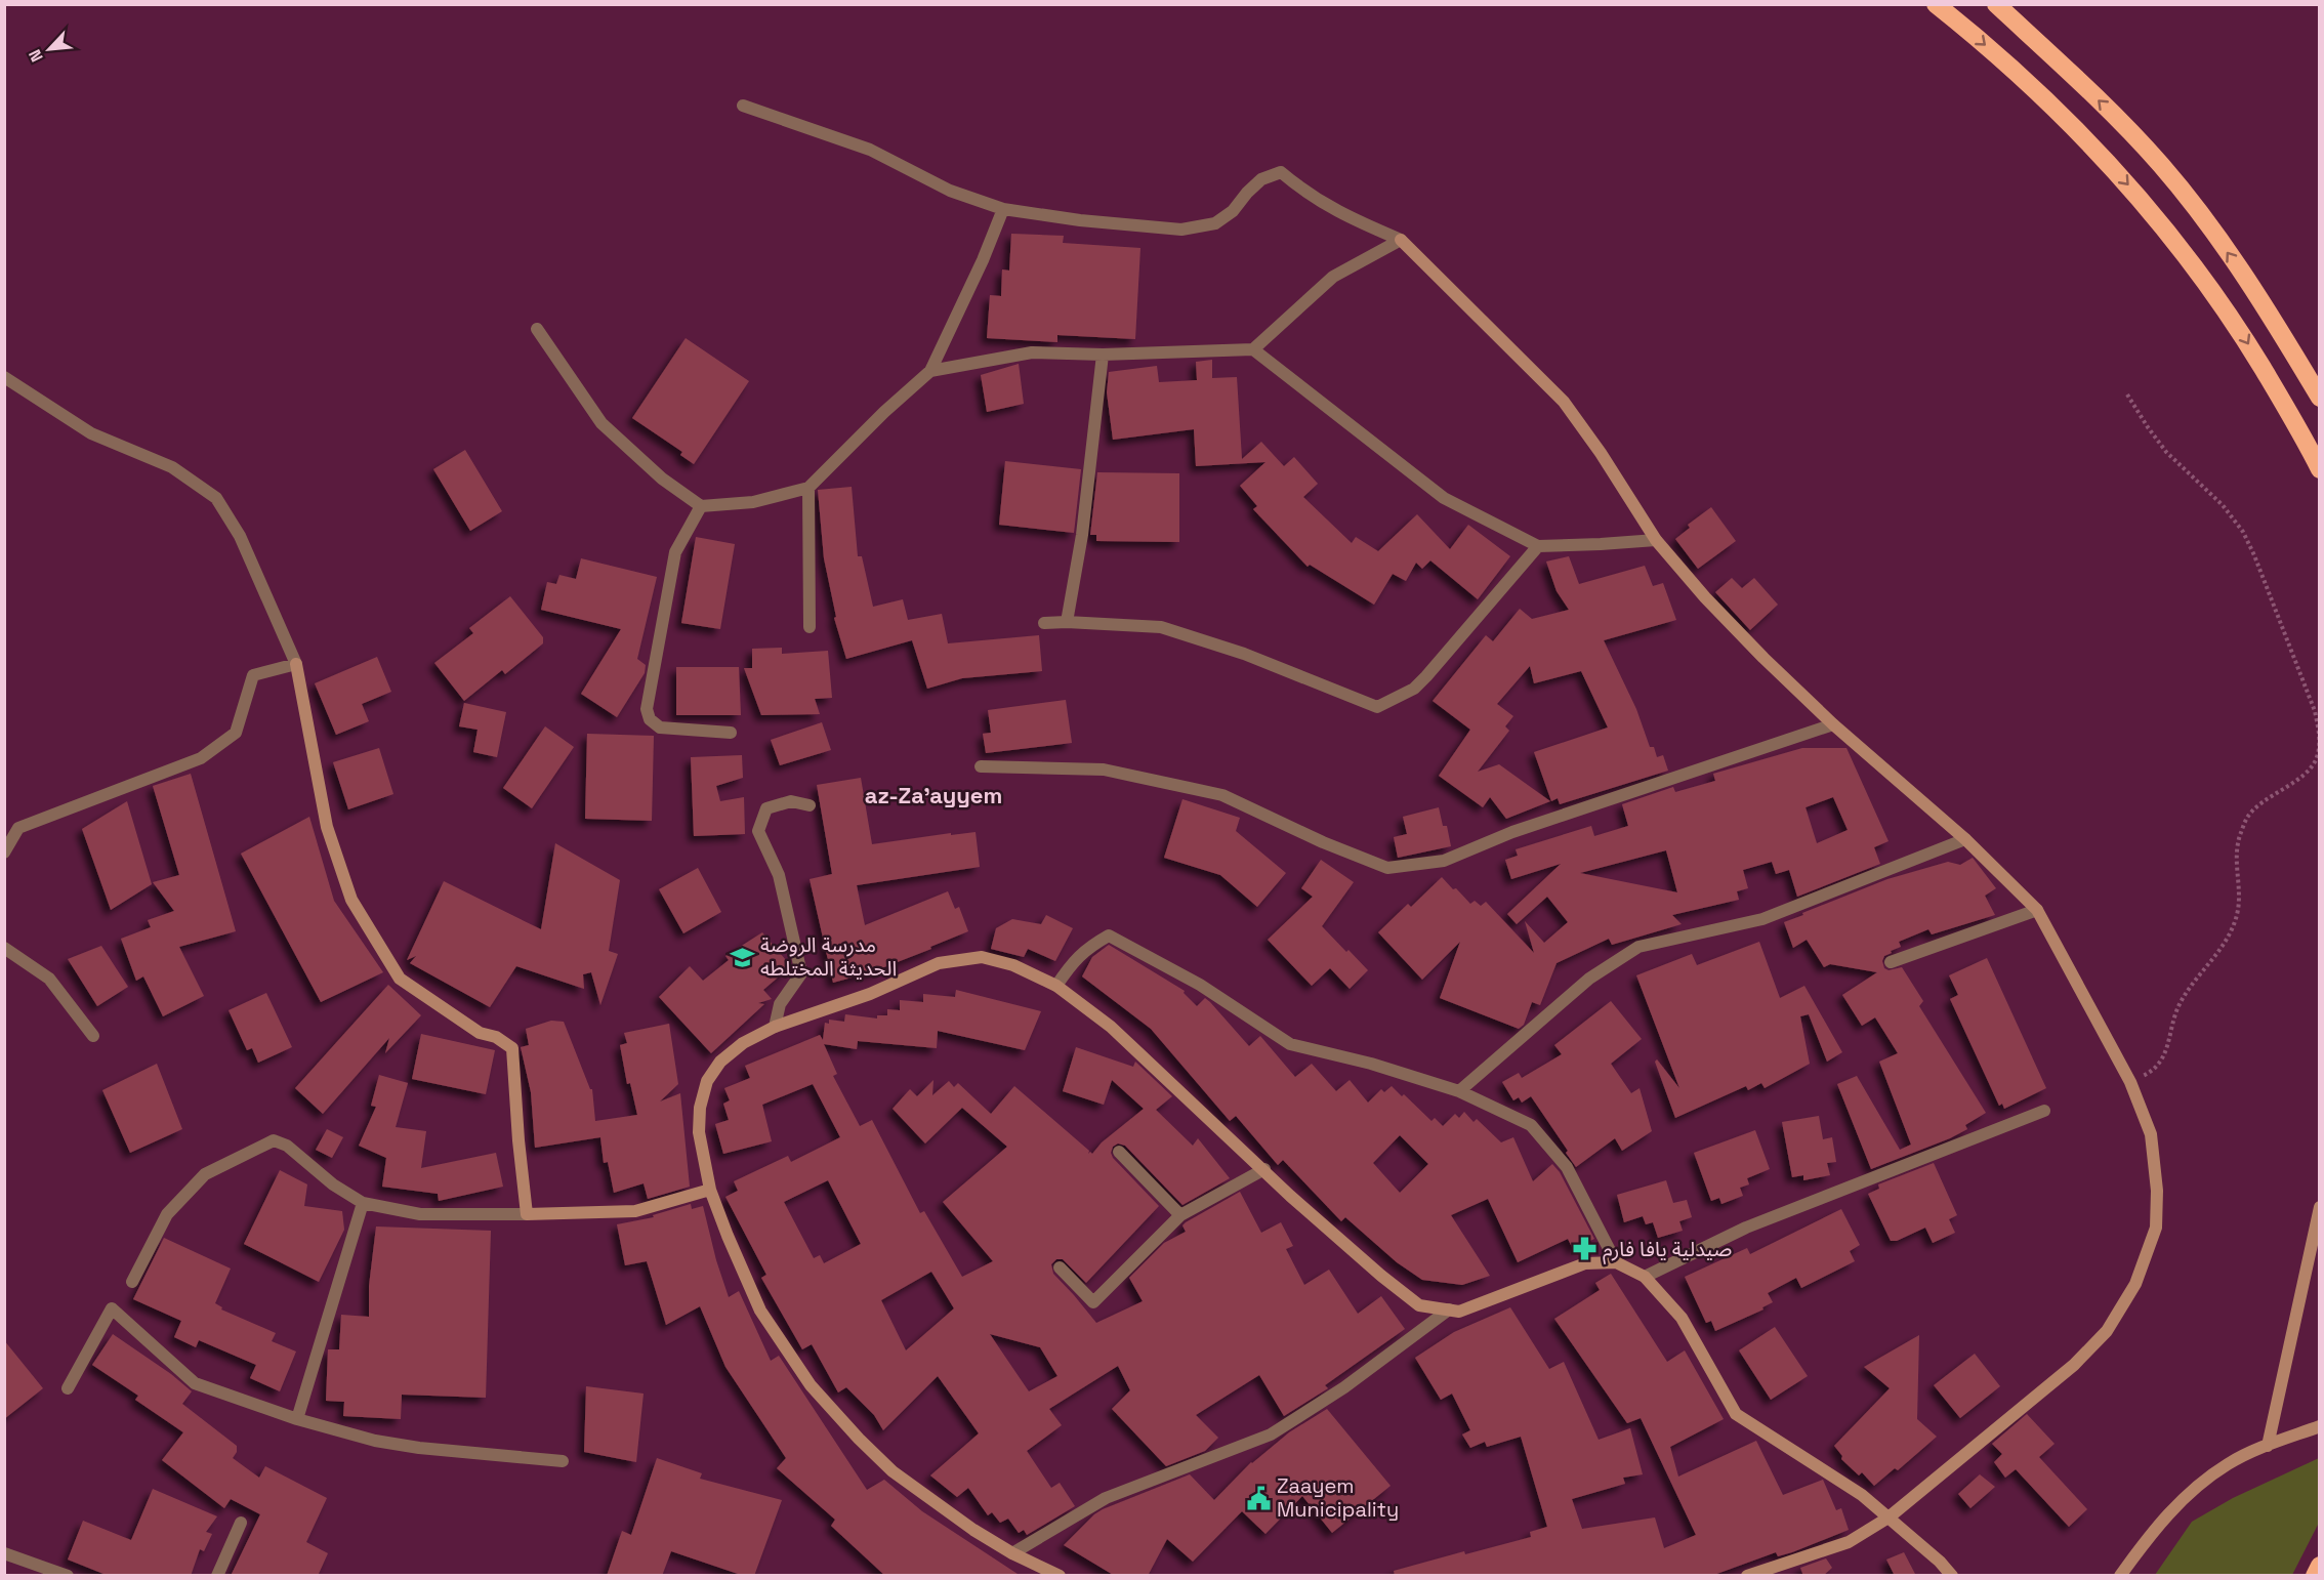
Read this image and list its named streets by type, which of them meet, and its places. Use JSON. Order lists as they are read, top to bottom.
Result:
{
  "districts": ["az-Za'ayyem"],
  "places": {
    "school or university": ["مدرسة الروضة الحديثة المختلطه"],
    "pharmacy": ["صيدلية يافا فارم"],
    "public building": ["Zaayem Municipality"]
  },
  "north": "bottom left"
}
